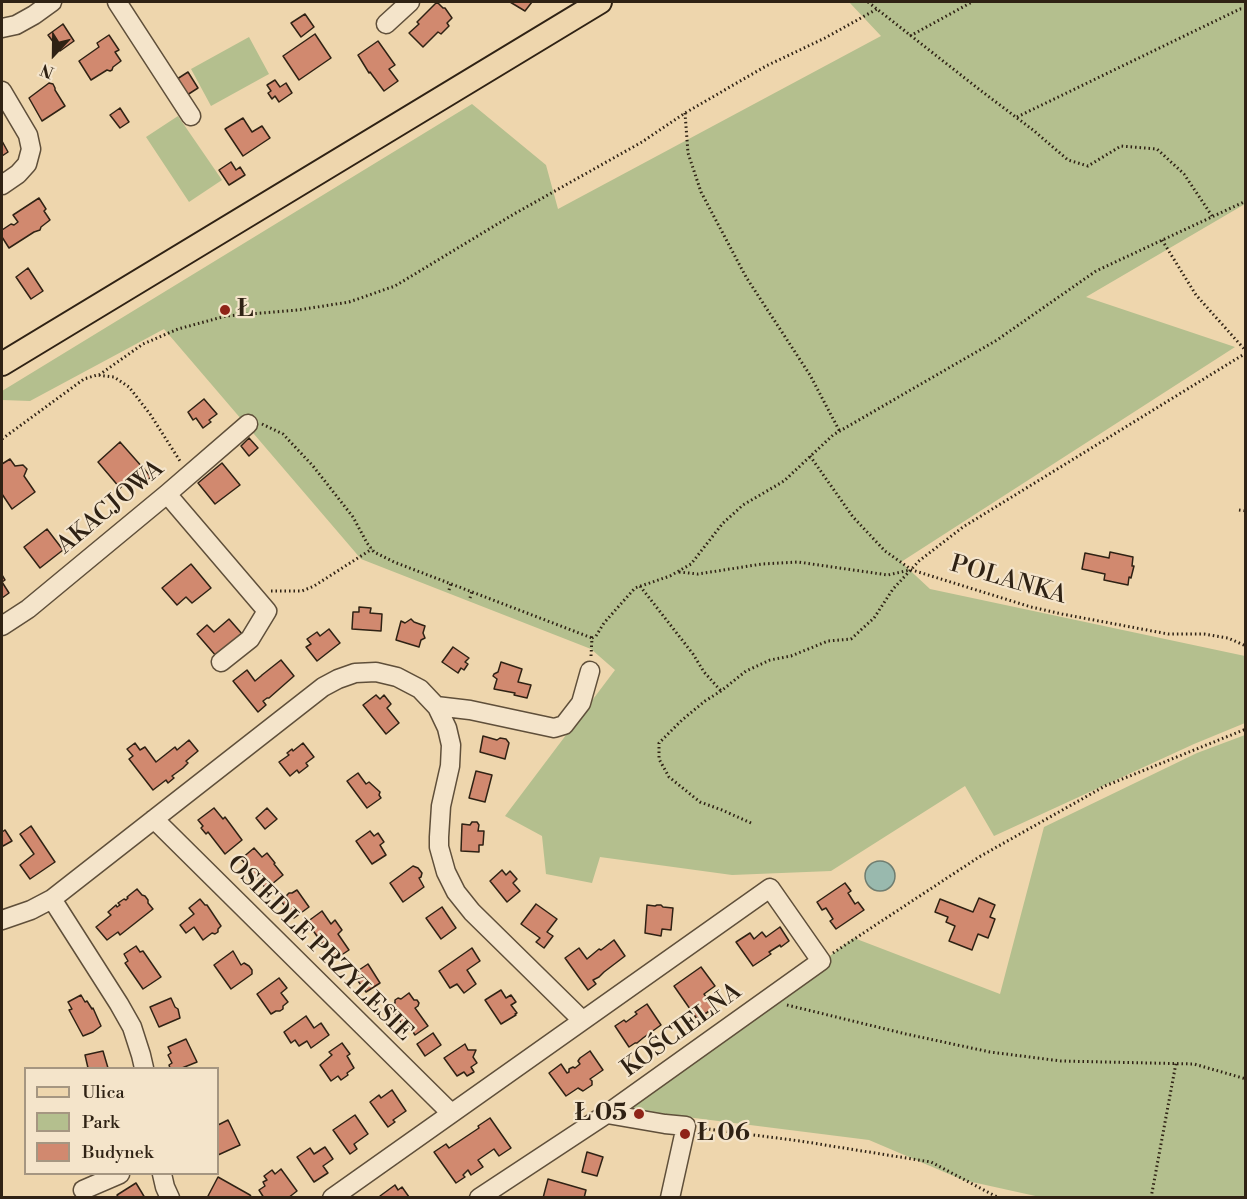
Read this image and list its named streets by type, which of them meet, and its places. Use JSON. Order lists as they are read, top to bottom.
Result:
{
  "streets": {
    "street": ["AKACJOWA", "OSIEDLE PRZYLESIE", "KOŚCIELNA"],
    "path": ["POLANKA"]
  },
  "places": ["Ł", "Ł 05", "Ł 06"],
  "legend": ["Ulica", "Park", "Budynek"],
  "north": "bottom"
}
